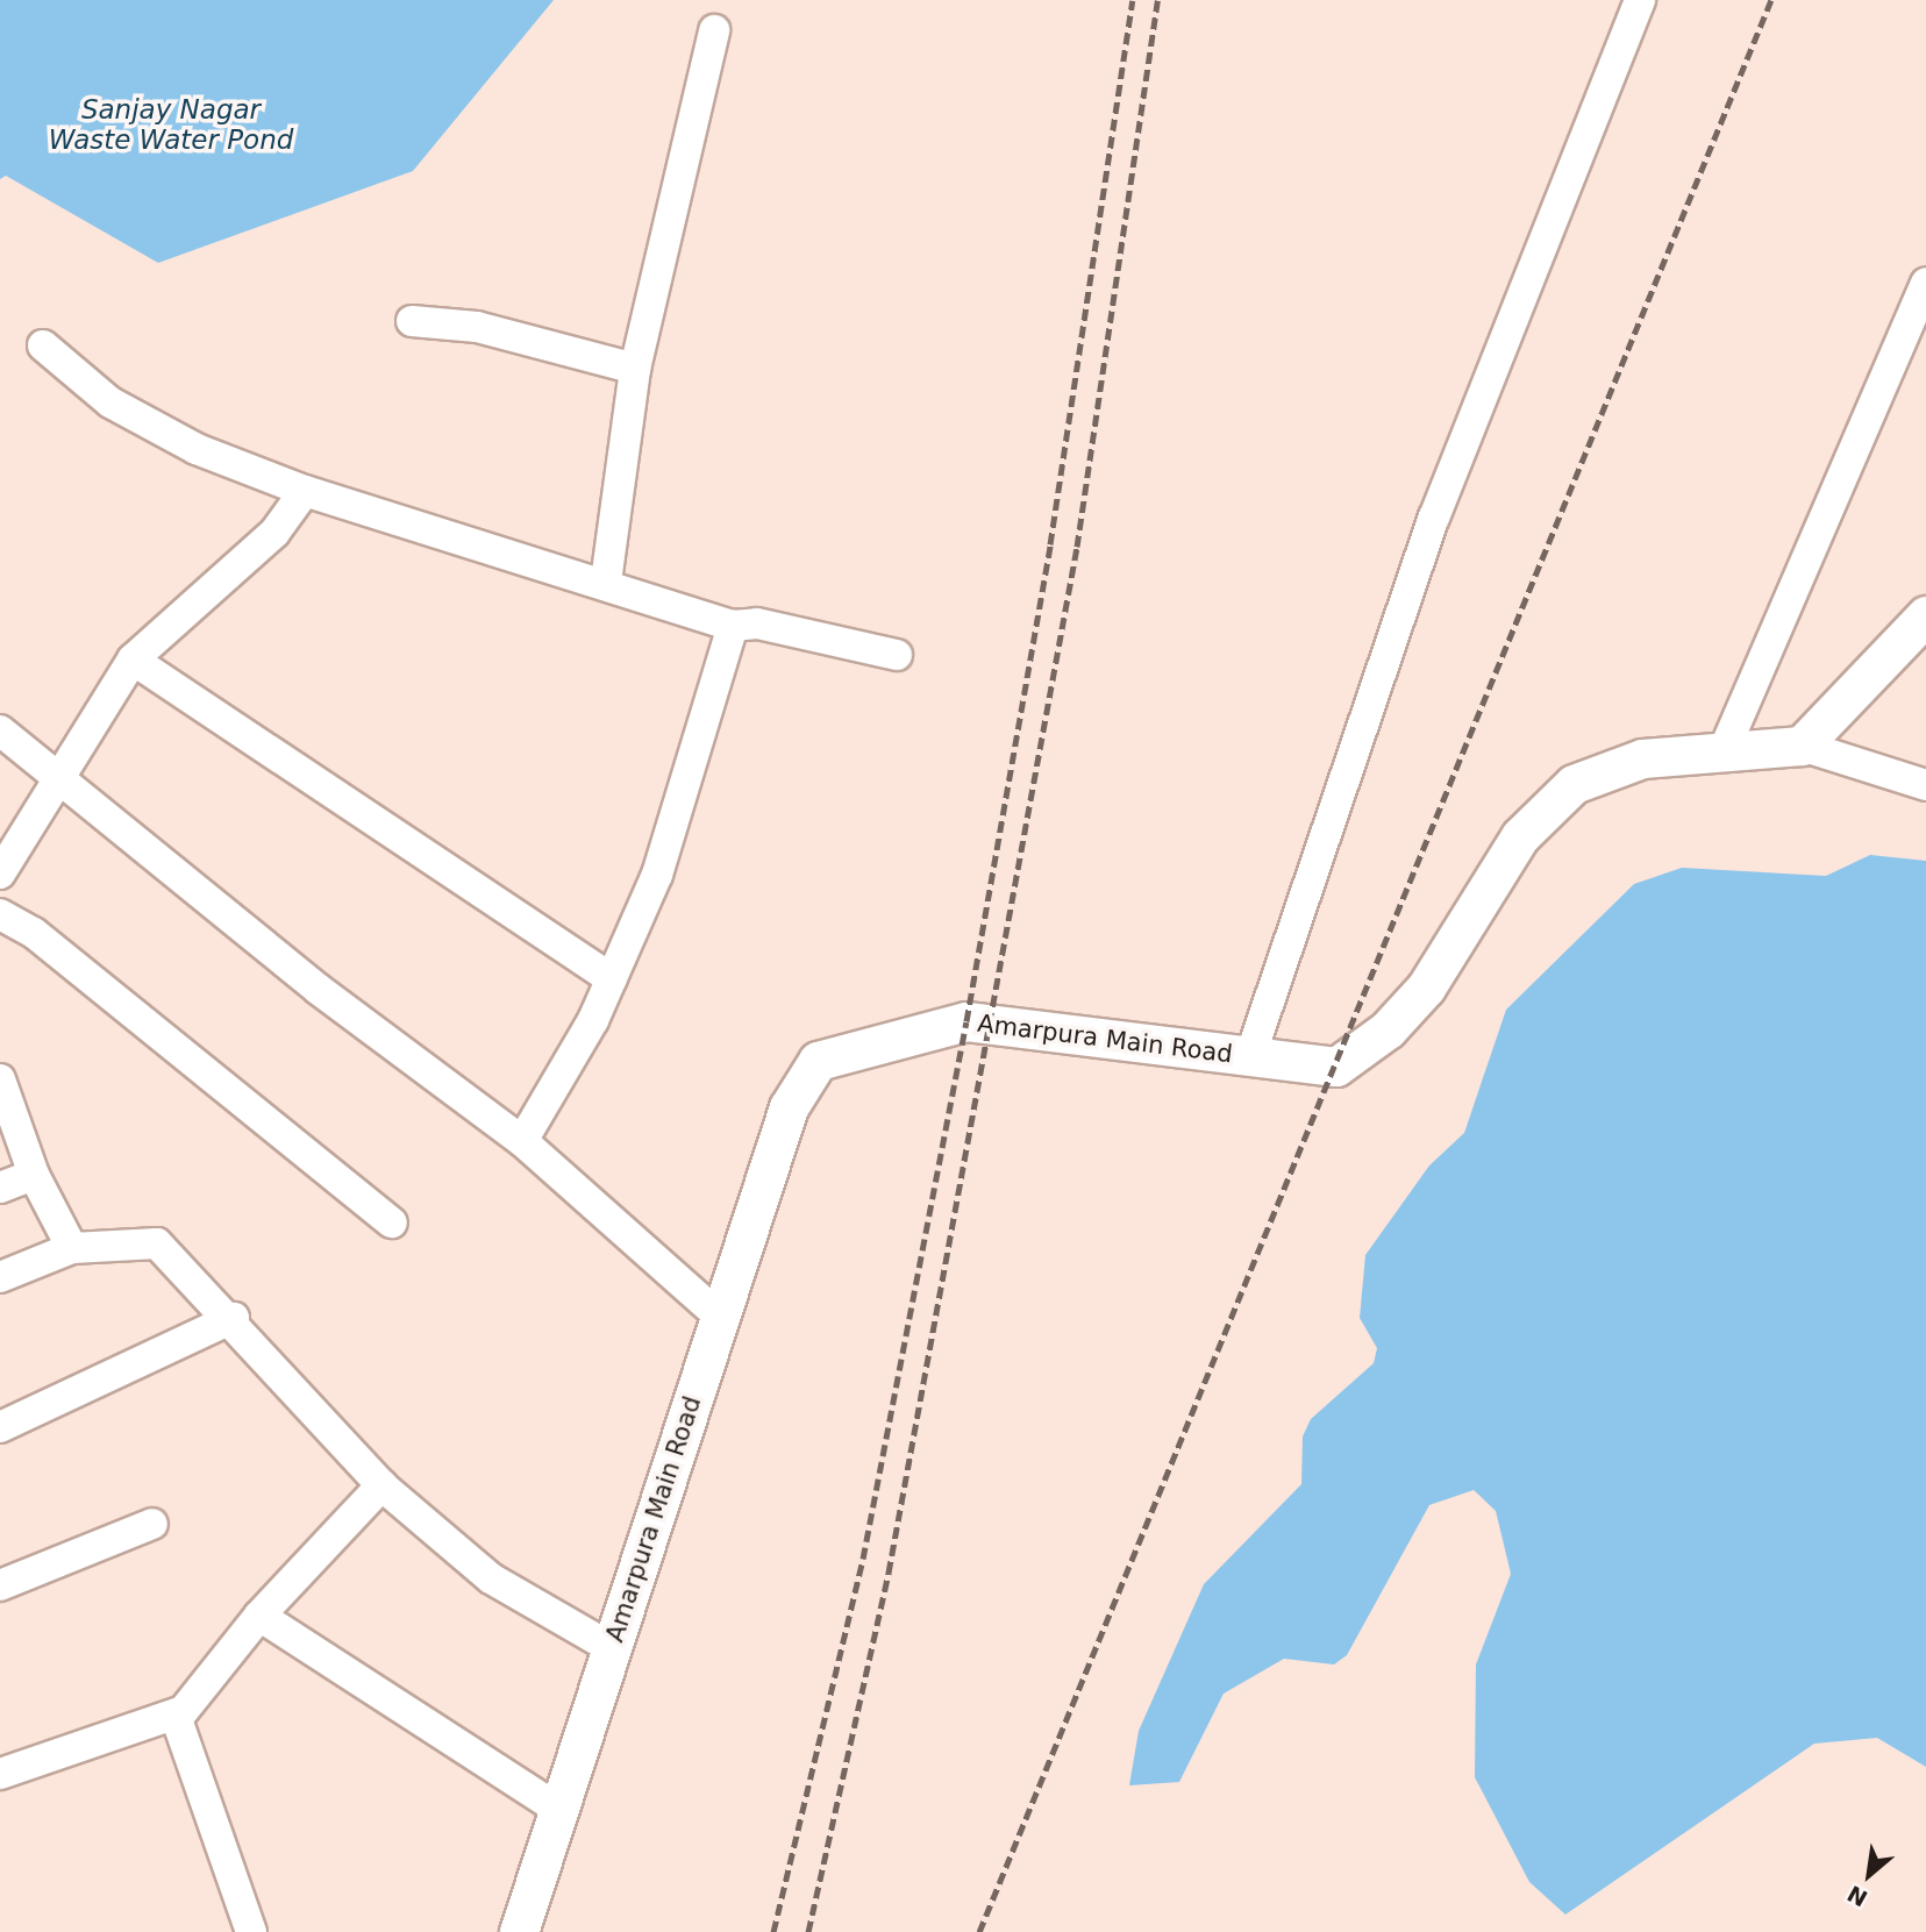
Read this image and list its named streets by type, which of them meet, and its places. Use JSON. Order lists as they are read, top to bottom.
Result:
{
  "streets": {
    "street": ["Amarpura Main Road"]
  },
  "water": ["Sanjay Nagar Waste Water Pond"],
  "north": "bottom left"
}
